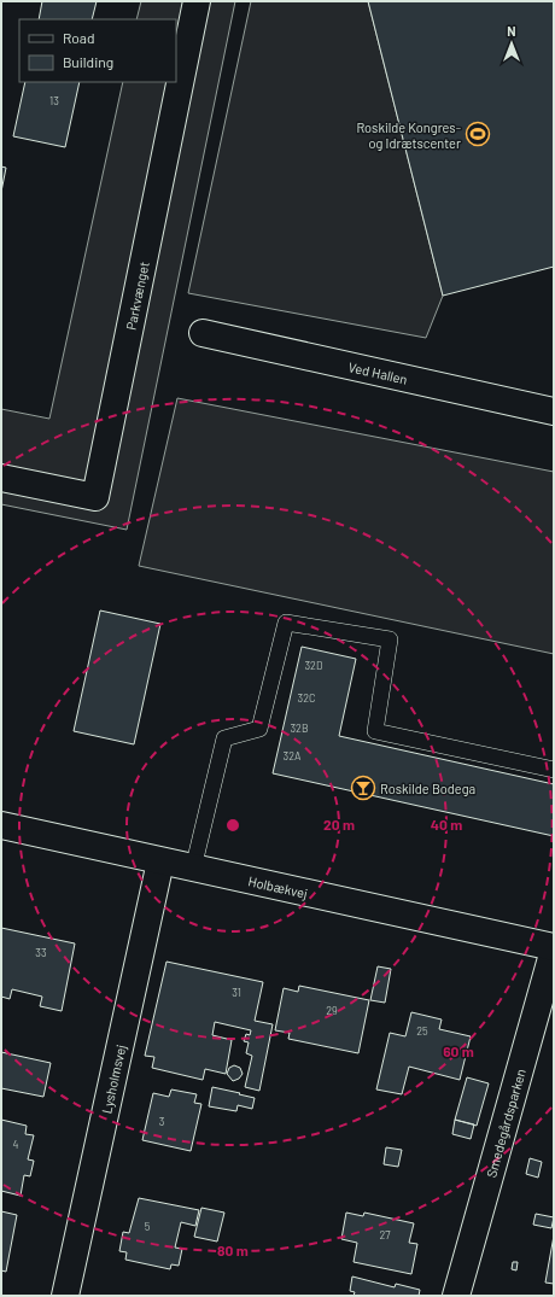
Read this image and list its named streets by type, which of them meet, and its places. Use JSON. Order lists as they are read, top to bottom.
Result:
{
  "streets": {
    "street": [
      "Parkvænget",
      "Ved Hallen",
      "Holbækvej",
      "Lysholmsvej",
      "Smedegårdsparken"
    ]
  },
  "crossings": [
    ["Holbækvej", "Lysholmsvej"],
    ["Holbækvej", "Smedegårdsparken"]
  ],
  "places": {
    "sports": ["Roskilde Kongres- og Idrætscenter"],
    "bar": ["Roskilde Bodega"]
  },
  "house_numbers": [
    "13",
    "32D",
    "32C",
    "32B",
    "32A",
    "33",
    "31",
    "29",
    "25",
    "3",
    "4",
    "5",
    "27"
  ],
  "legend": ["Road", "Building"],
  "north": "top",
  "rings": [
    "20 m",
    "40 m",
    "60 m",
    "80 m"
  ]
}
